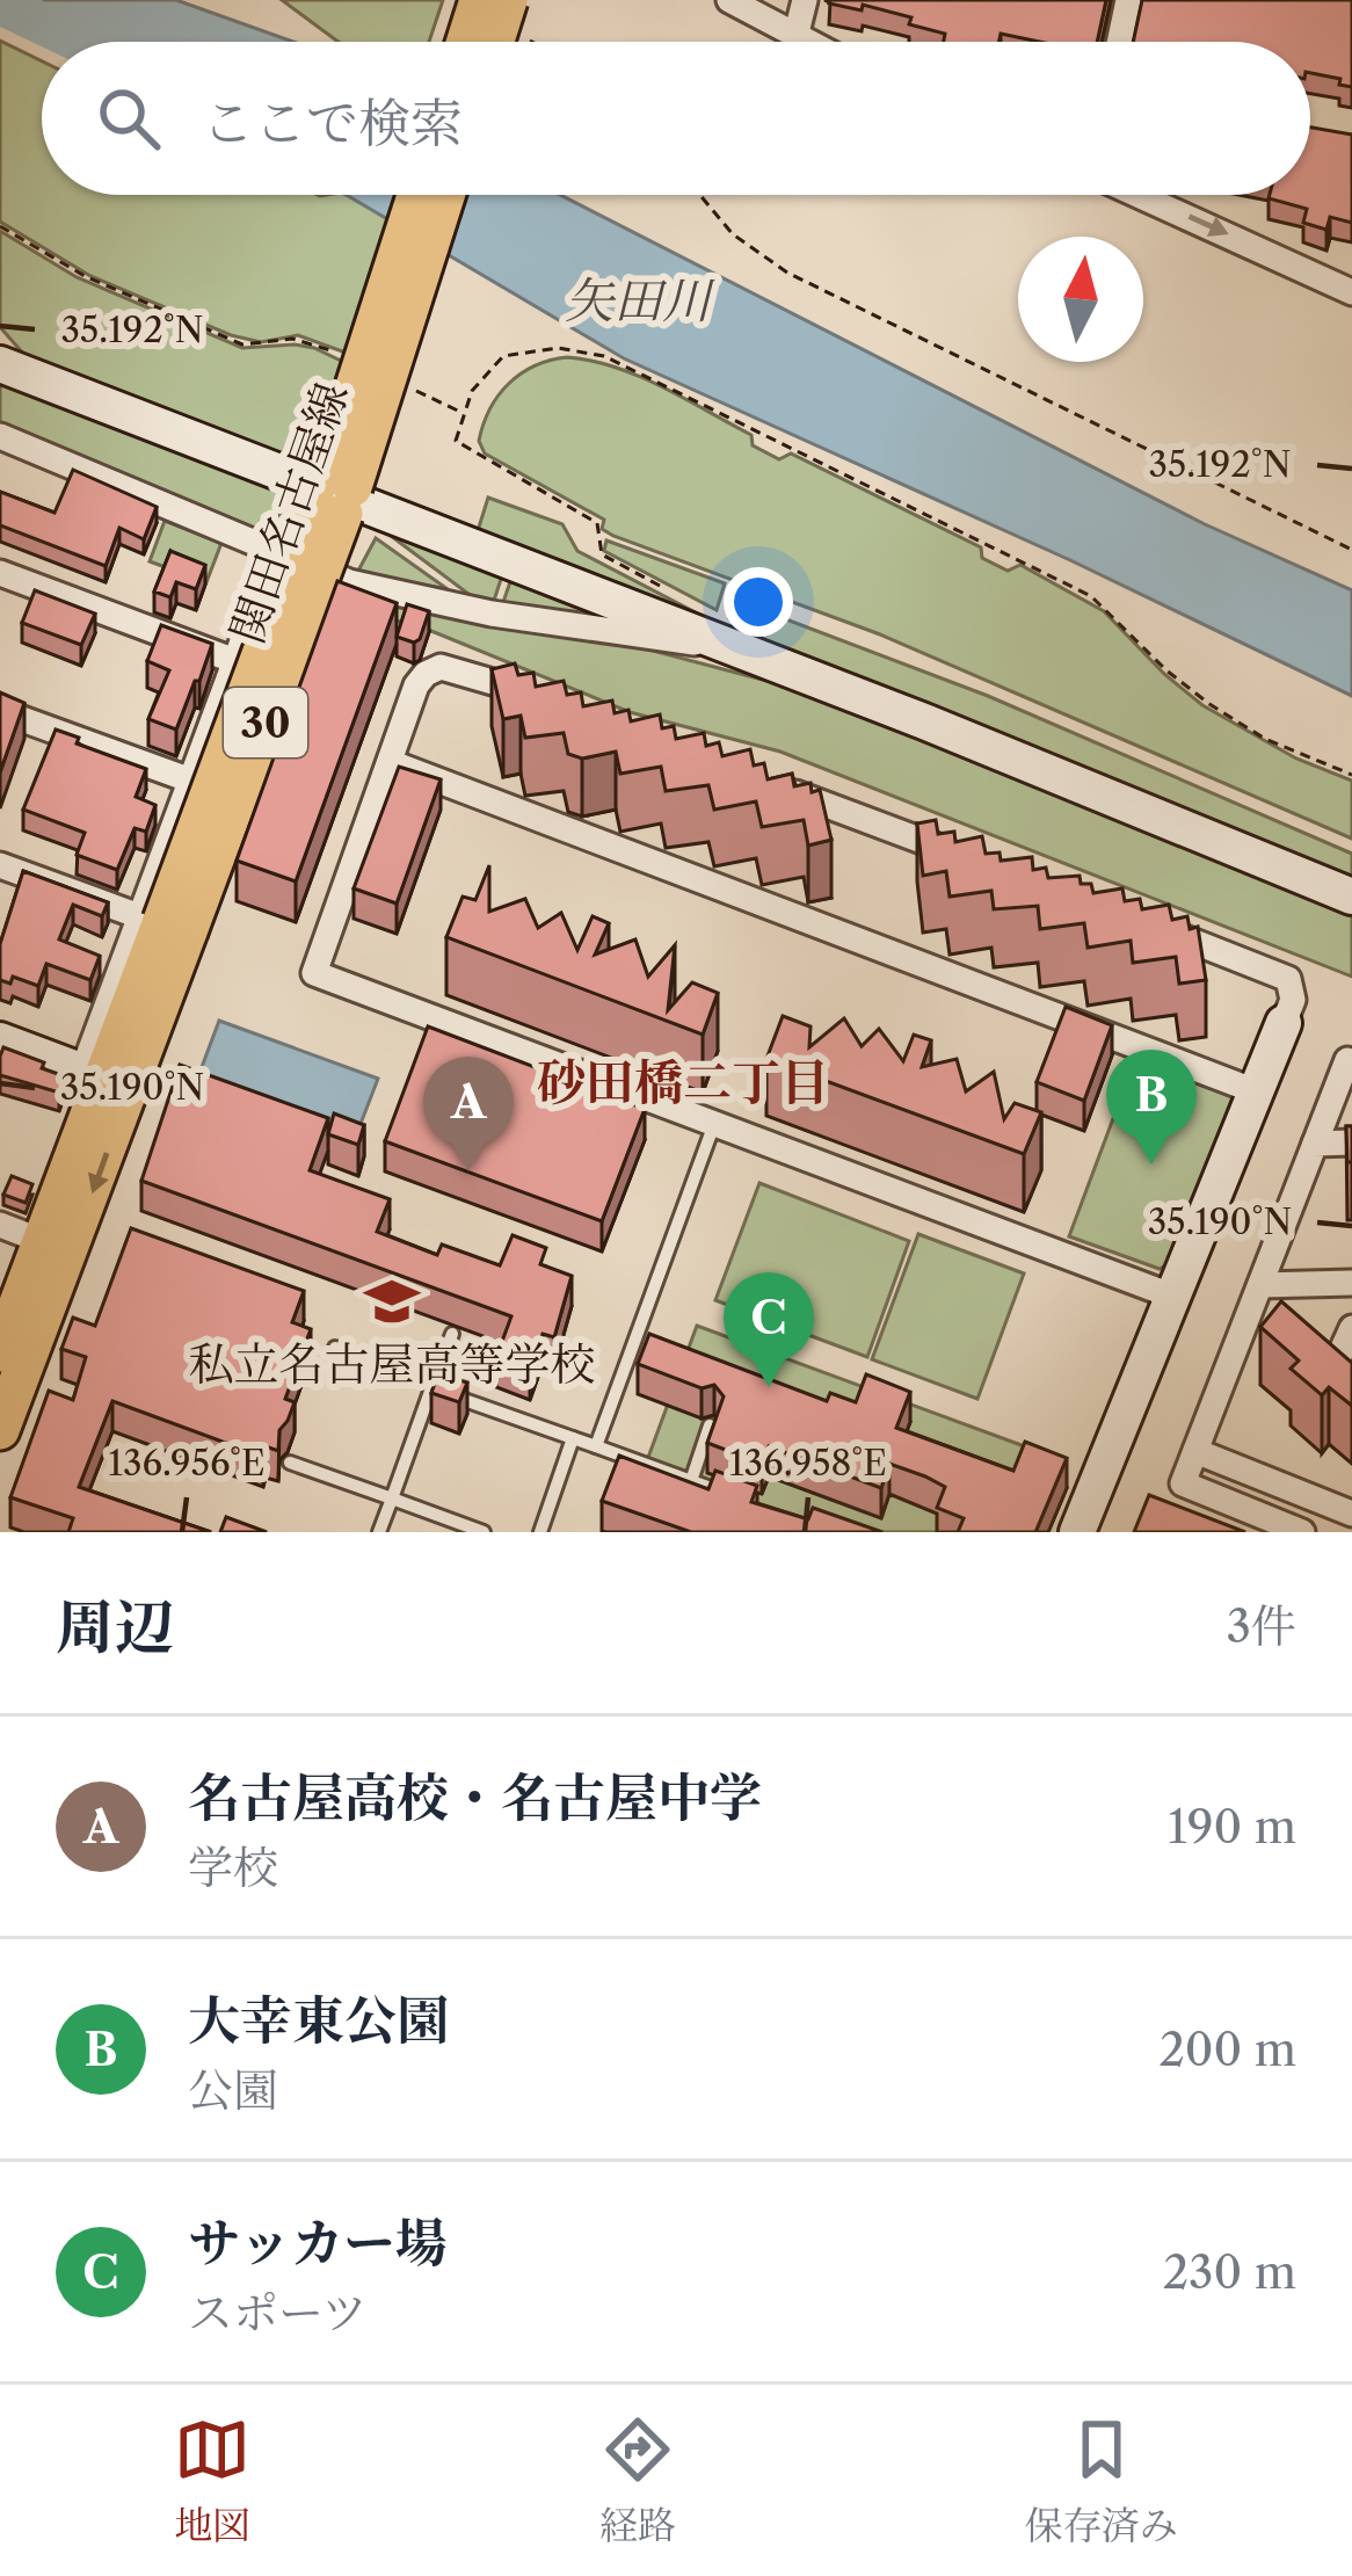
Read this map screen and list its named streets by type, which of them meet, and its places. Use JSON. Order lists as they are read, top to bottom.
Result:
{
  "streets": {
    "main road": ["関田名古屋線", "30"]
  },
  "districts": ["砂田橋二丁目"],
  "water": ["矢田川"],
  "places": {
    "school or university": ["私立名古屋高等学校"]
  },
  "north": "top",
  "page": {
    "search": "ここで検索",
    "pins": ["B", "A", "C"],
    "heading": ["周辺", "3件"],
    "list": [
      {
        "mark": "A",
        "name": "名古屋高校・名古屋中学",
        "note": "学校",
        "value": "190 m"
      },
      {
        "mark": "B",
        "name": "大幸東公園",
        "note": "公園",
        "value": "200 m"
      },
      {
        "mark": "C",
        "name": "サッカー場",
        "note": "スポーツ",
        "value": "230 m"
      }
    ],
    "nav": ["地図", "経路", "保存済み"]
  },
  "coordinates": [
    "35.192°N",
    "35.190°N",
    "136.956°E",
    "136.958°E"
  ]
}
